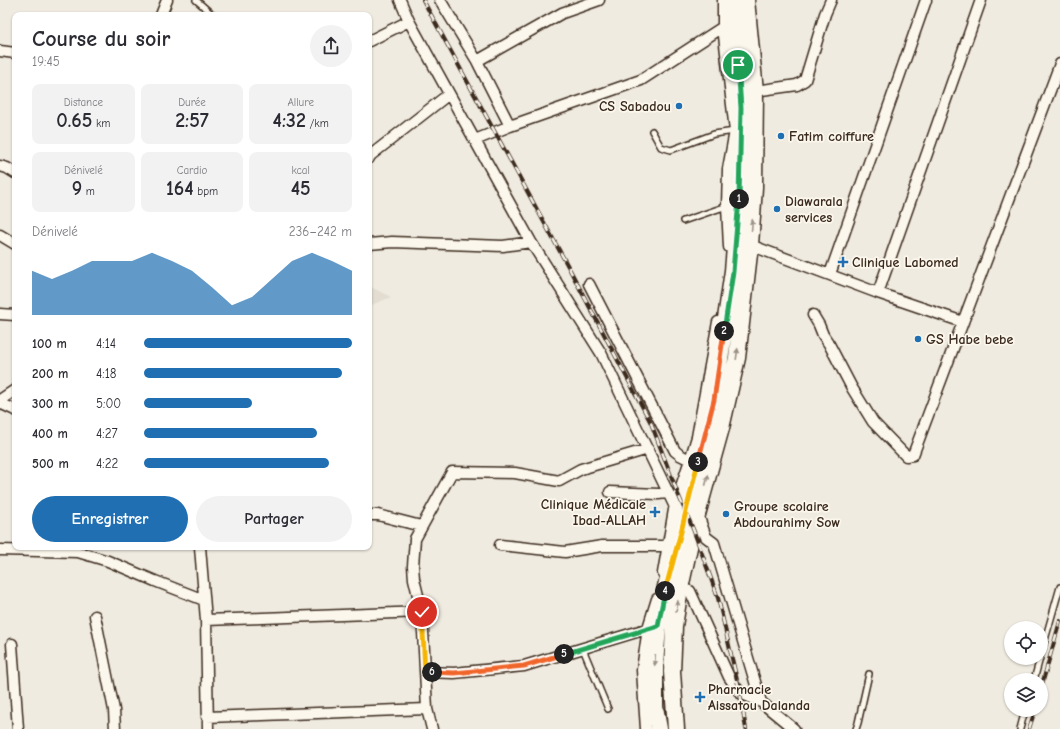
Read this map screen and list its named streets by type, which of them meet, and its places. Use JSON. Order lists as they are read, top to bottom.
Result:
{
  "places": {
    "other": [
      "CS Sabadou",
      "Fatim coiffure",
      "Diawarala services",
      "GS Habe bebe",
      "Groupe scolaire Abdourahimy Sow"
    ],
    "health": ["Clinique Labomed", "Clinique Médicale Ibad-ALLAH", "Pharmacie Aissatou Dalanda"]
  },
  "page": {
    "heading": ["Course du soir", "19:45"],
    "stats": [
      ["Distance", "0.65 km"],
      ["Durée", "2:57"],
      ["Allure", "4:32 /km"],
      ["Dénivelé", "9 m"],
      ["Cardio", "164 bpm"],
      ["kcal", "45"]
    ],
    "pins": [
      "1",
      "2",
      "3",
      "4",
      "5",
      "6"
    ],
    "chart": ["Dénivelé", "236–242 m"],
    "list": [
      {
        "name": "100 m",
        "note": "4:14"
      },
      {
        "name": "200 m",
        "note": "4:18"
      },
      {
        "name": "300 m",
        "note": "5:00"
      },
      {
        "name": "400 m",
        "note": "4:27"
      },
      {
        "name": "500 m",
        "note": "4:22"
      }
    ],
    "buttons": ["Enregistrer", "Partager"]
  }
}
